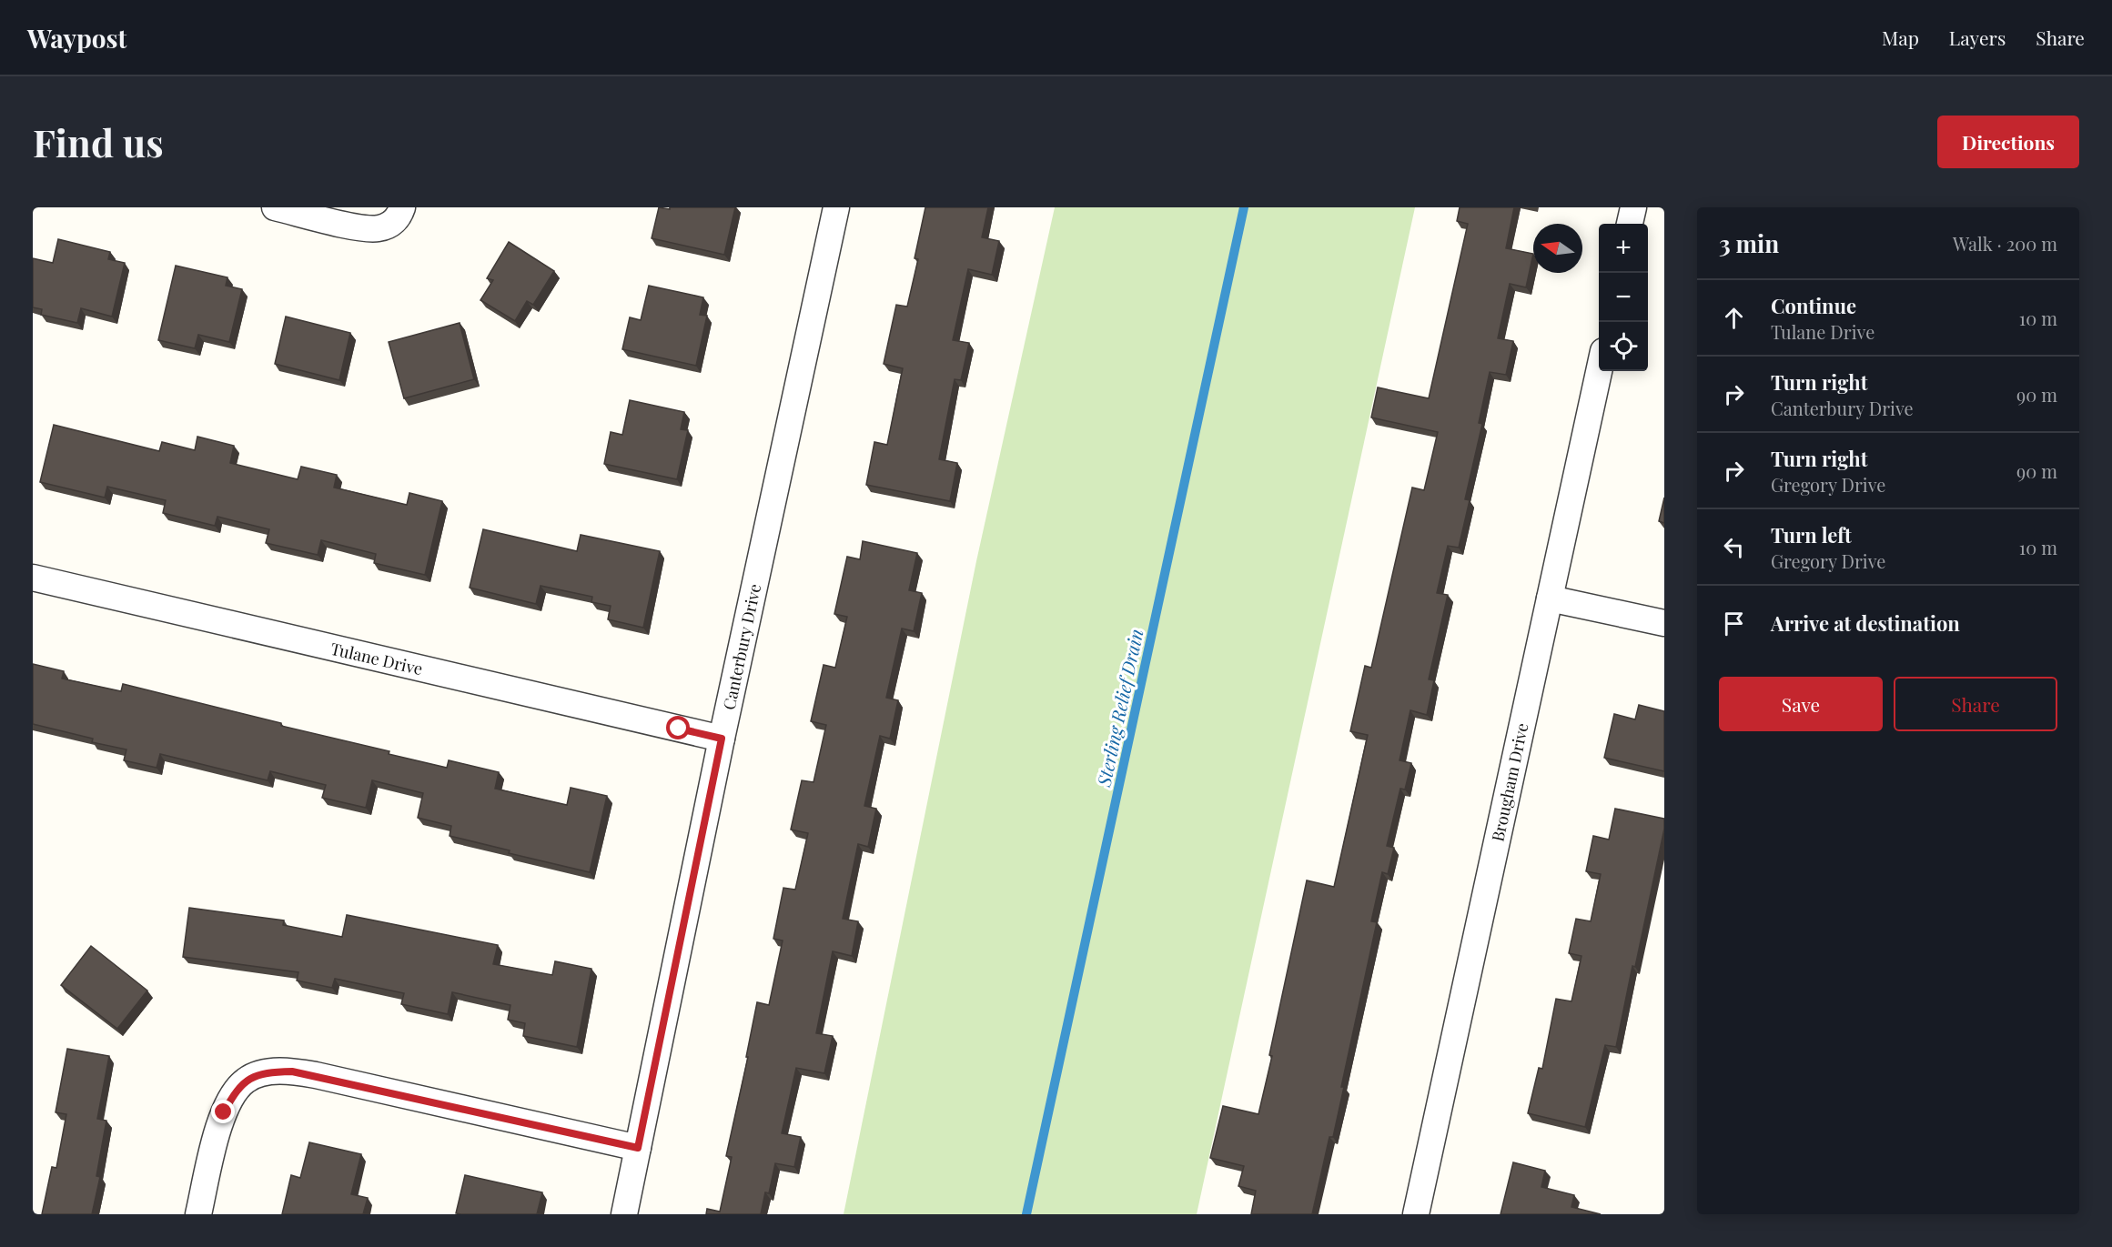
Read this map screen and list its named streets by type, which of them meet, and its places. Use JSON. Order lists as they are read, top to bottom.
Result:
{
  "streets": {
    "street": ["Canterbury Drive", "Tulane Drive", "Brougham Drive"]
  },
  "crossings": [
    ["Canterbury Drive", "Tulane Drive"]
  ],
  "water": ["Sterling Relief Drain"],
  "north": "left",
  "page": {
    "header": "Waypost",
    "nav": ["Map", "Layers", "Share"],
    "buttons": [
      "Directions",
      ["Save", "Share"]
    ],
    "title": "Find us",
    "heading": ["3 min", "Walk · 200 m"],
    "map_buttons": ["+", "−"],
    "list": [
      ["Continue", "Tulane Drive", "10 m"],
      ["Turn right", "Canterbury Drive", "90 m"],
      ["Turn right", "Gregory Drive", "90 m"],
      ["Turn left", "Gregory Drive", "10 m"],
      "Arrive at destination"
    ]
  }
}
